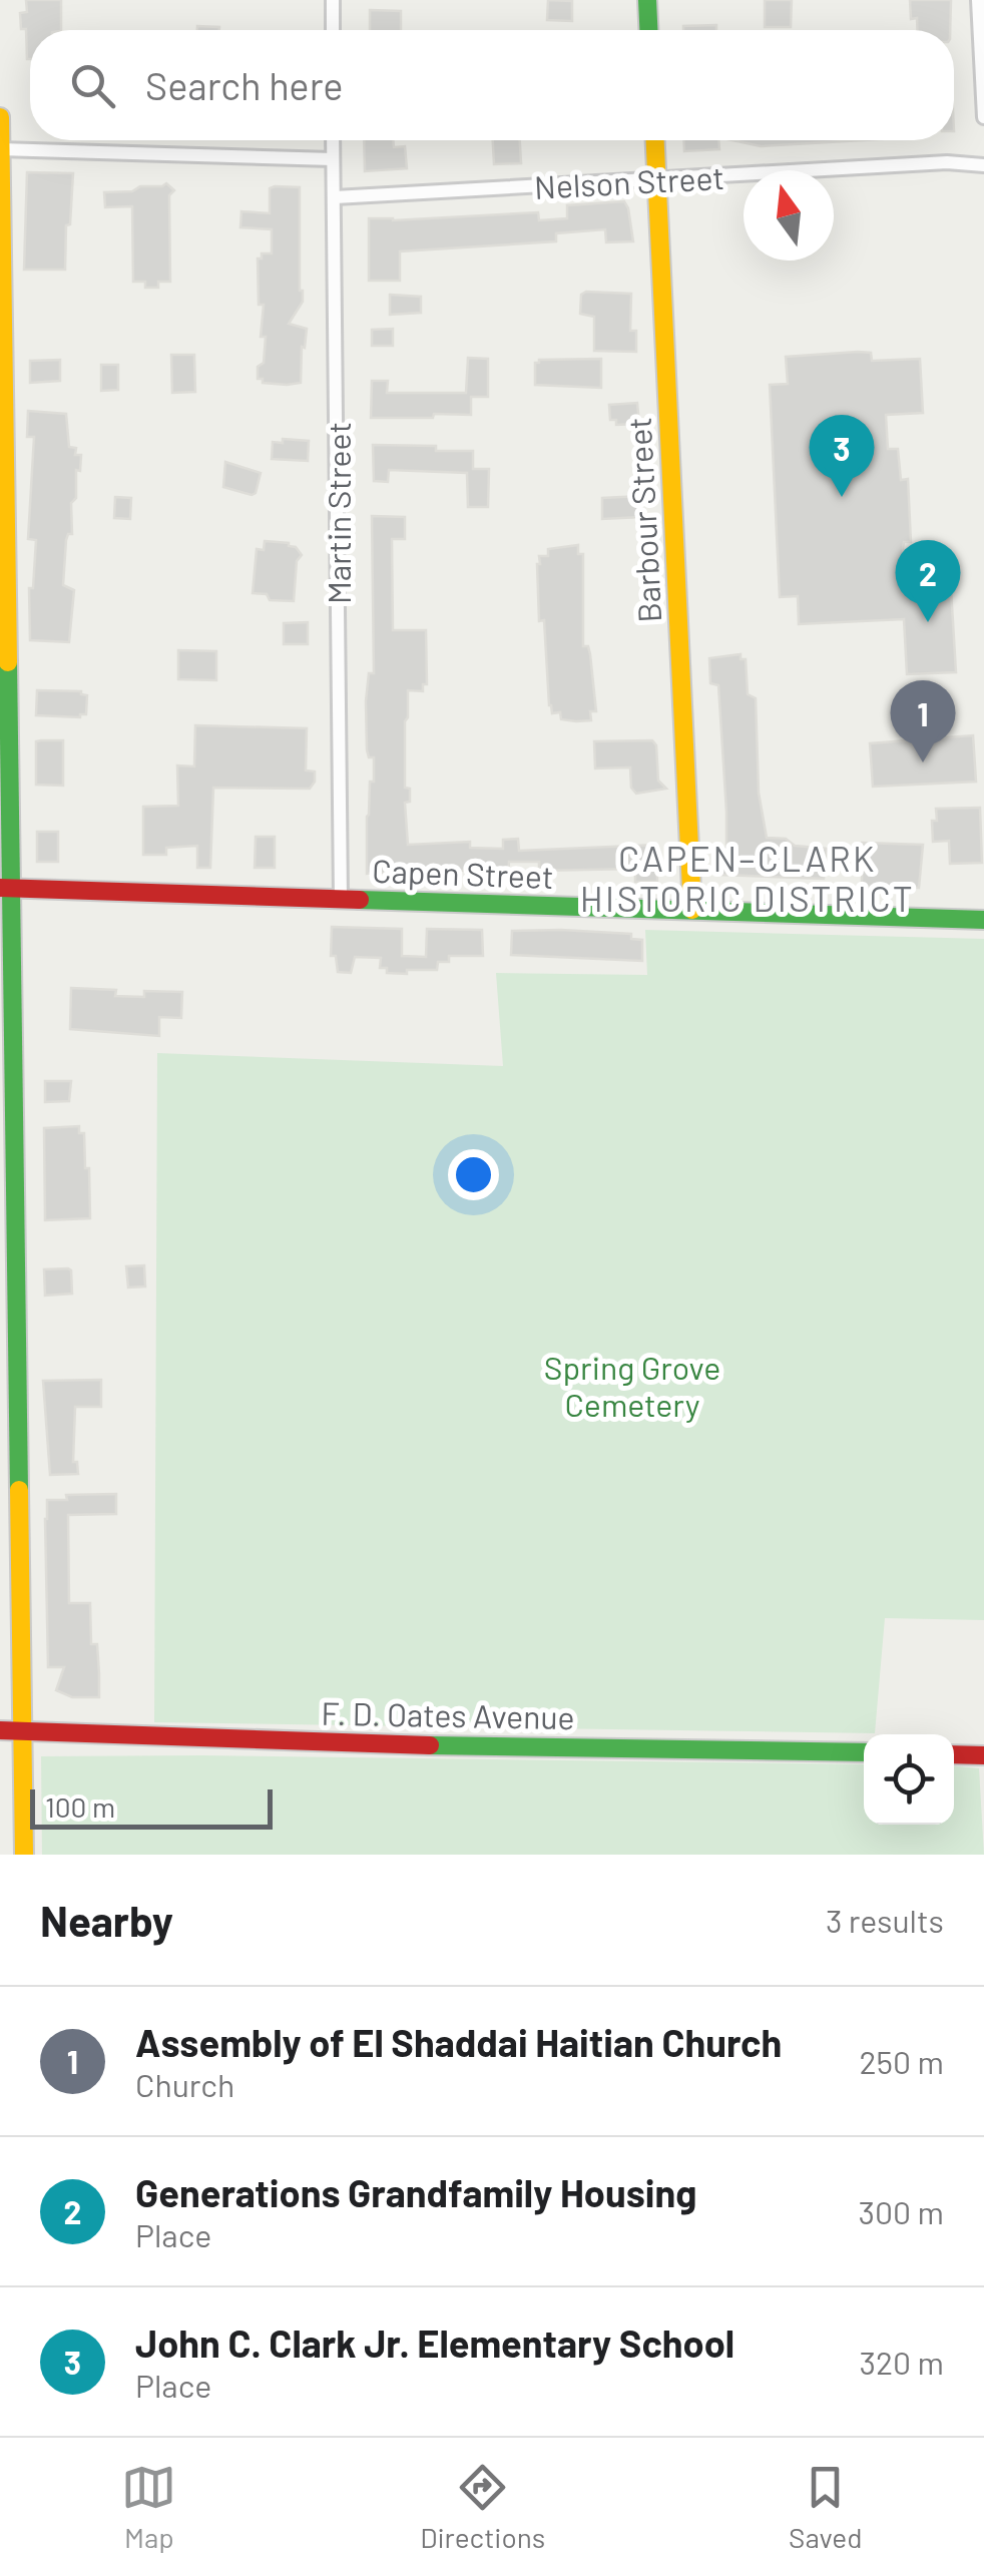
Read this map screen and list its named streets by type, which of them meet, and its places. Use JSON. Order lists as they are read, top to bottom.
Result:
{
  "streets": {
    "street": [
      "Nelson Street",
      "Martin Street",
      "Barbour Street",
      "Capen Street",
      "F. D. Oates Avenue"
    ]
  },
  "crossings": [
    ["Nelson Street", "Martin Street"],
    ["Nelson Street", "Barbour Street"],
    ["Martin Street", "Capen Street"],
    ["Barbour Street", "Capen Street"]
  ],
  "districts": ["CAPEN–CLARK HISTORIC DISTRICT"],
  "parks": ["Spring Grove Cemetery"],
  "scale_bar": "100 m",
  "north": "top",
  "page": {
    "search": "Search here",
    "pins": ["3", "2", "1"],
    "scale": "100 m",
    "heading": ["Nearby", "3 results"],
    "list": [
      {
        "mark": "1",
        "name": "Assembly of El Shaddai Haitian Church",
        "note": "Church",
        "value": "250 m"
      },
      {
        "mark": "2",
        "name": "Generations Grandfamily Housing",
        "note": "Place",
        "value": "300 m"
      },
      {
        "mark": "3",
        "name": "John C. Clark Jr. Elementary School",
        "note": "Place",
        "value": "320 m"
      }
    ],
    "nav": ["Map", "Directions", "Saved"]
  }
}
